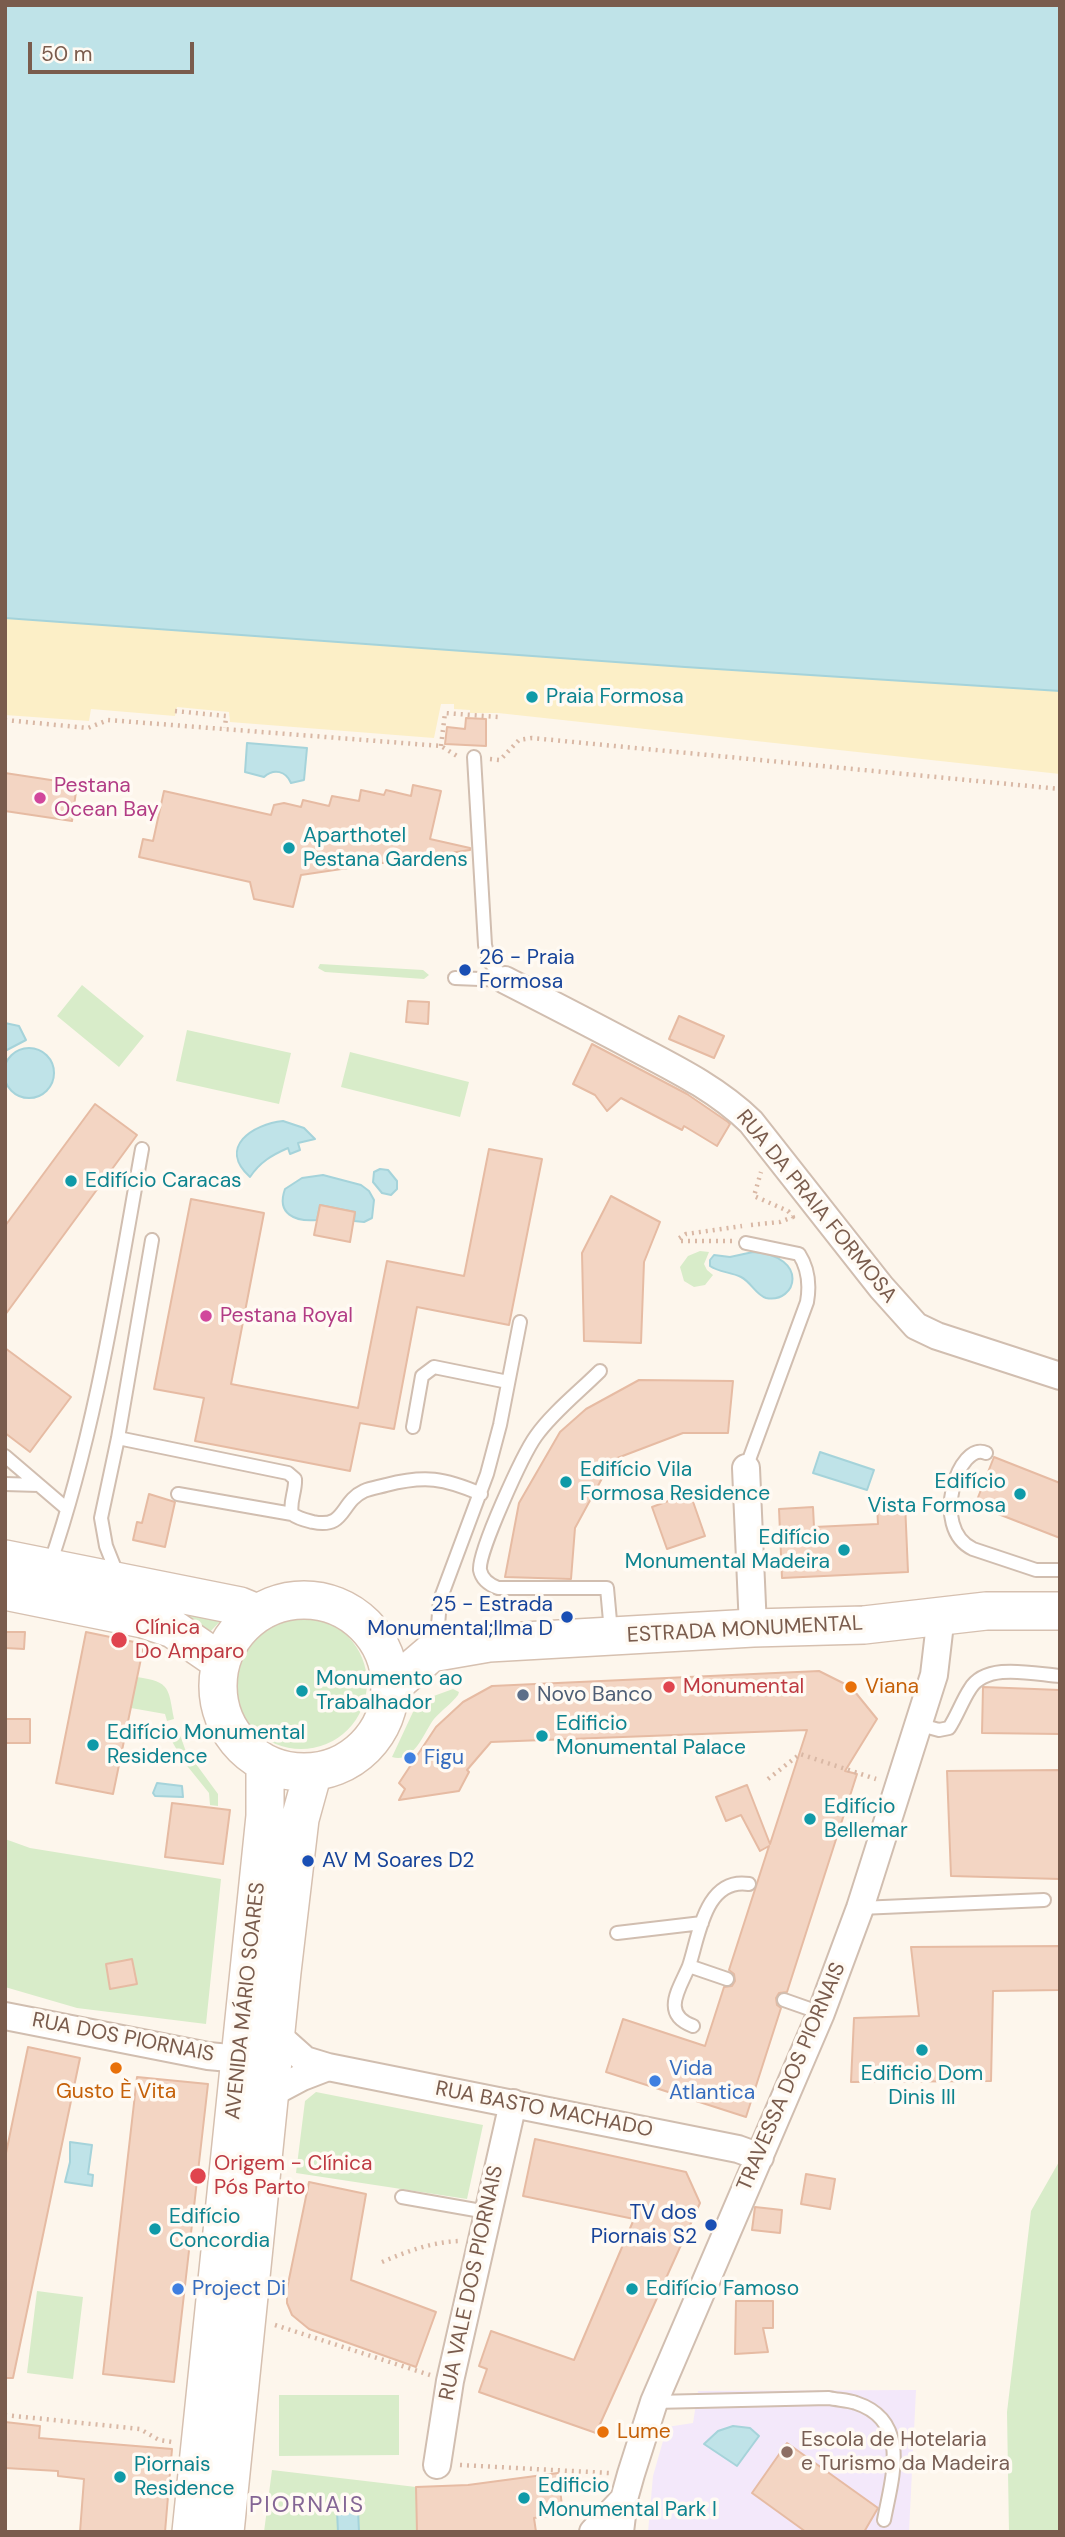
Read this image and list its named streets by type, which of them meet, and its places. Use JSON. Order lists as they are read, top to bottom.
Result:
{
  "streets": {
    "main road": ["ESTRADA MONUMENTAL", "AVENIDA MÁRIO SOARES"],
    "street": [
      "RUA DA PRAIA FORMOSA",
      "RUA DOS PIORNAIS",
      "TRAVESSA DOS PIORNAIS",
      "RUA BASTO MACHADO",
      "RUA VALE DOS PIORNAIS"
    ]
  },
  "crossings": [
    ["ESTRADA MONUMENTAL", "AVENIDA MÁRIO SOARES"],
    ["ESTRADA MONUMENTAL", "TRAVESSA DOS PIORNAIS"],
    ["AVENIDA MÁRIO SOARES", "RUA DOS PIORNAIS"],
    ["AVENIDA MÁRIO SOARES", "RUA BASTO MACHADO"],
    ["TRAVESSA DOS PIORNAIS", "RUA BASTO MACHADO"],
    ["RUA BASTO MACHADO", "RUA VALE DOS PIORNAIS"]
  ],
  "districts": ["PIORNAIS"],
  "places": [
    "Praia Formosa",
    "Pestana Ocean Bay",
    "Aparthotel Pestana Gardens",
    "26 - Praia Formosa",
    "Edifício Caracas",
    "Pestana Royal",
    "Edifício Vila Formosa Residence",
    "Edifício Vista Formosa",
    "Edifício Monumental Madeira",
    "25 - Estrada Monumental;Ilma D",
    "Clínica Do Amparo",
    "Monumental",
    "Viana",
    "Monumento ao Trabalhador",
    "Novo Banco",
    "Edificio Monumental Palace",
    "Edifício Monumental Residence",
    "Figu",
    "Edifício Bellemar",
    "AV M Soares D2",
    "Edificio Dom Dinis III",
    "Gusto È Vita",
    "Vida Atlantica",
    "Origem - Clínica Pós Parto",
    "TV dos Piornais S2",
    "Edifício Concordia",
    "Project Di",
    "Edifício Famoso",
    "Lume",
    "Escola de Hotelaria e Turismo da Madeira",
    "Piornais Residence",
    "Edificio Monumental Park I"
  ],
  "scale_bar": "50 m"
}
